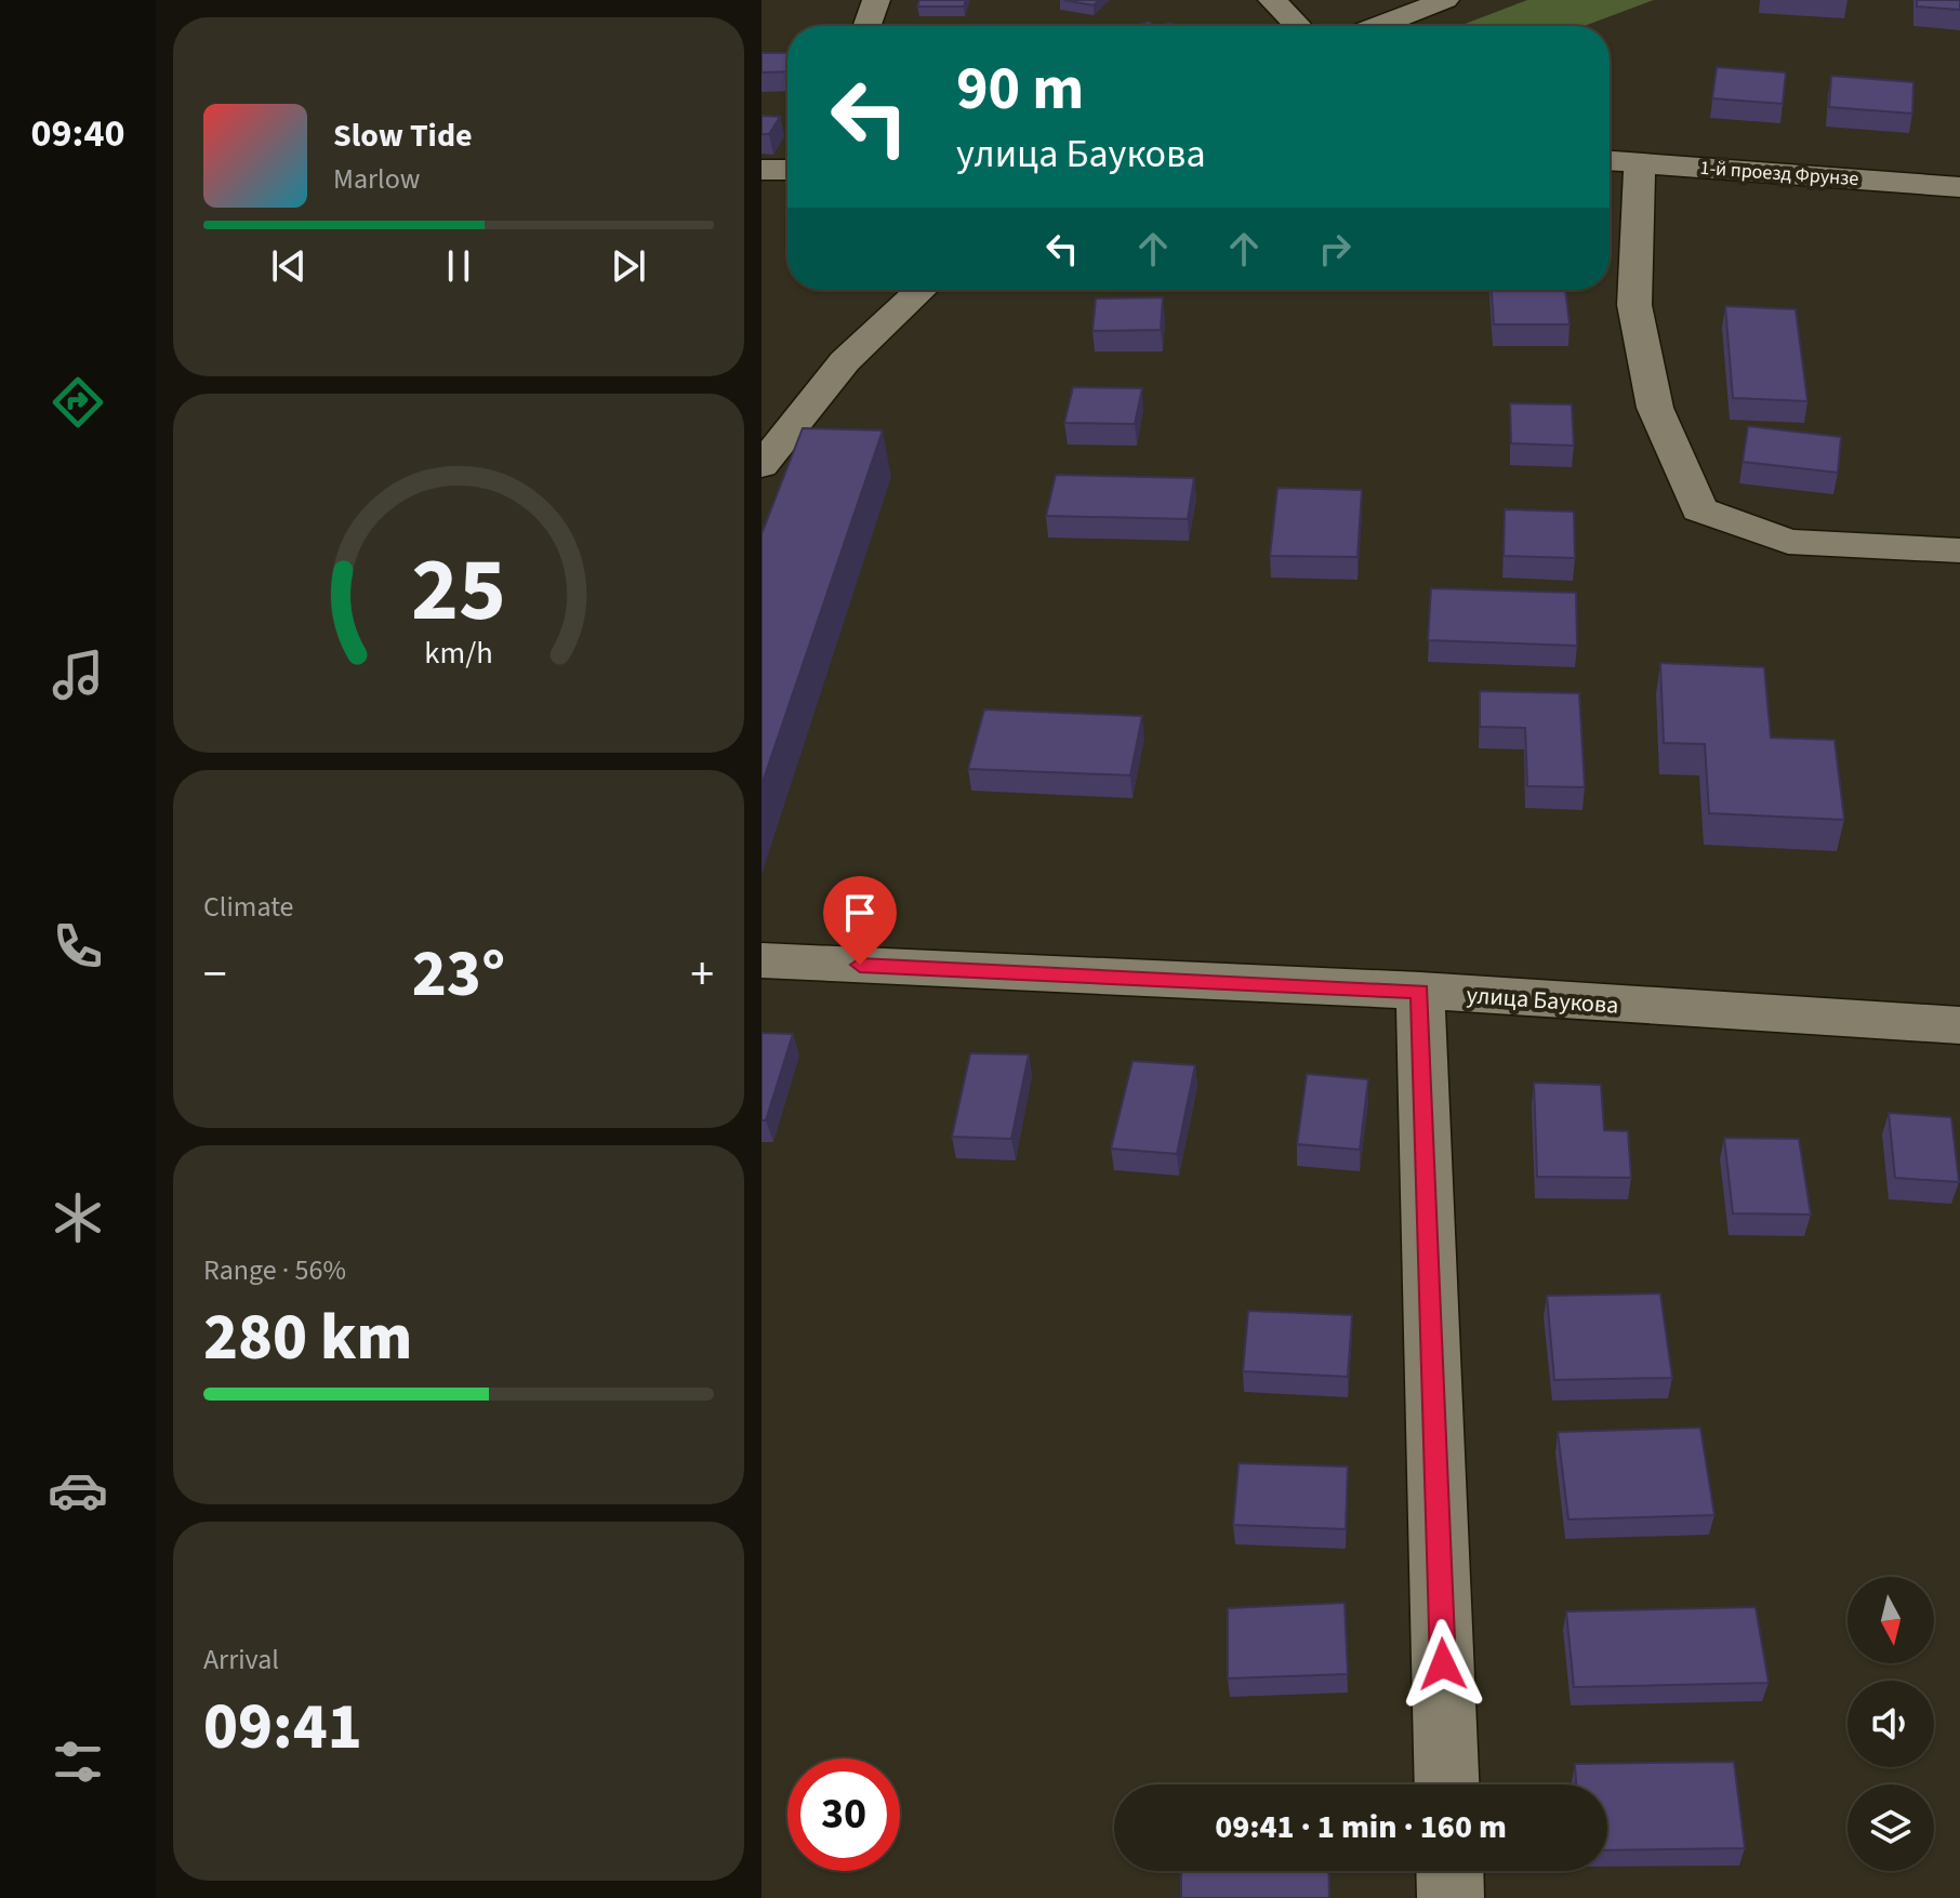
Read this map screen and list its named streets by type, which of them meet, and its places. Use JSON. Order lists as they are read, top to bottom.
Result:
{
  "streets": {
    "street": ["1-й проезд Фрунзе", "улица Баукова"]
  },
  "north": "bottom",
  "page": {
    "tabs": "09:40",
    "turn": ["90 m", "улица Баукова"],
    "song": ["Slow Tide", "Marlow"],
    "tile": [
      "Climate",
      ["Range · 56%", "280 km"],
      ["Arrival", "09:41"]
    ],
    "heat": ["−", "23°", "+"],
    "limit": "30",
    "trip": "09:41 · 1 min · 160 m",
    "gauge": ["25", "km/h"]
  }
}
